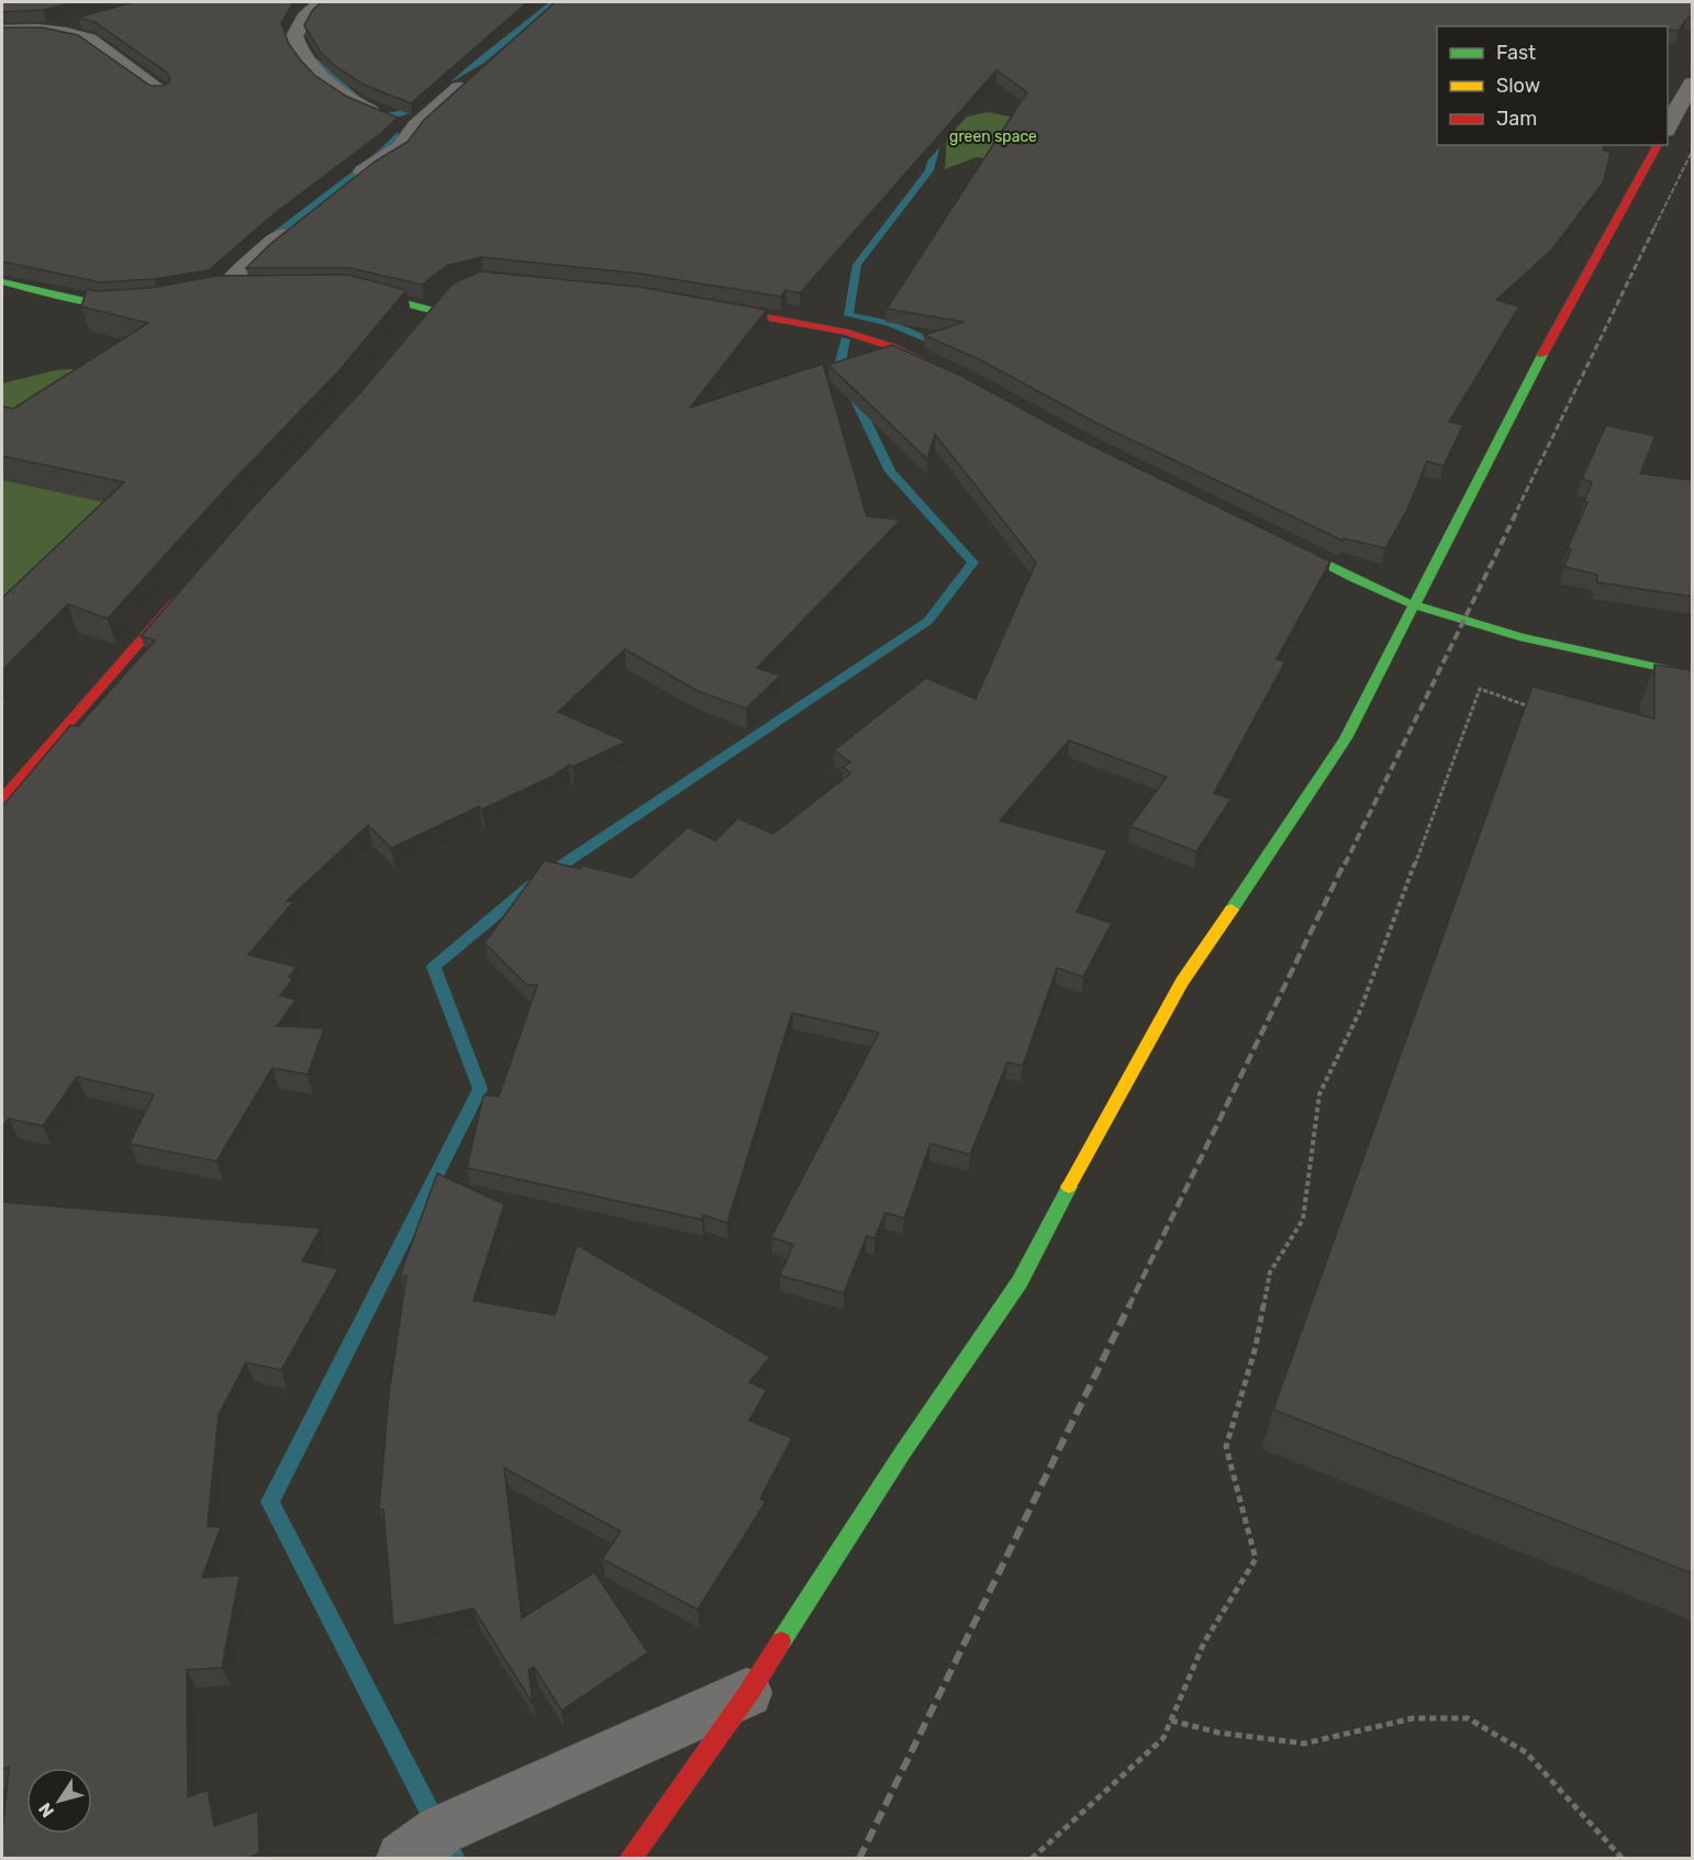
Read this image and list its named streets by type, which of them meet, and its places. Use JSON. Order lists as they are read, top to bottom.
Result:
{
  "parks": ["green space"],
  "legend": ["Fast", "Slow", "Jam"],
  "north": "bottom left"
}
